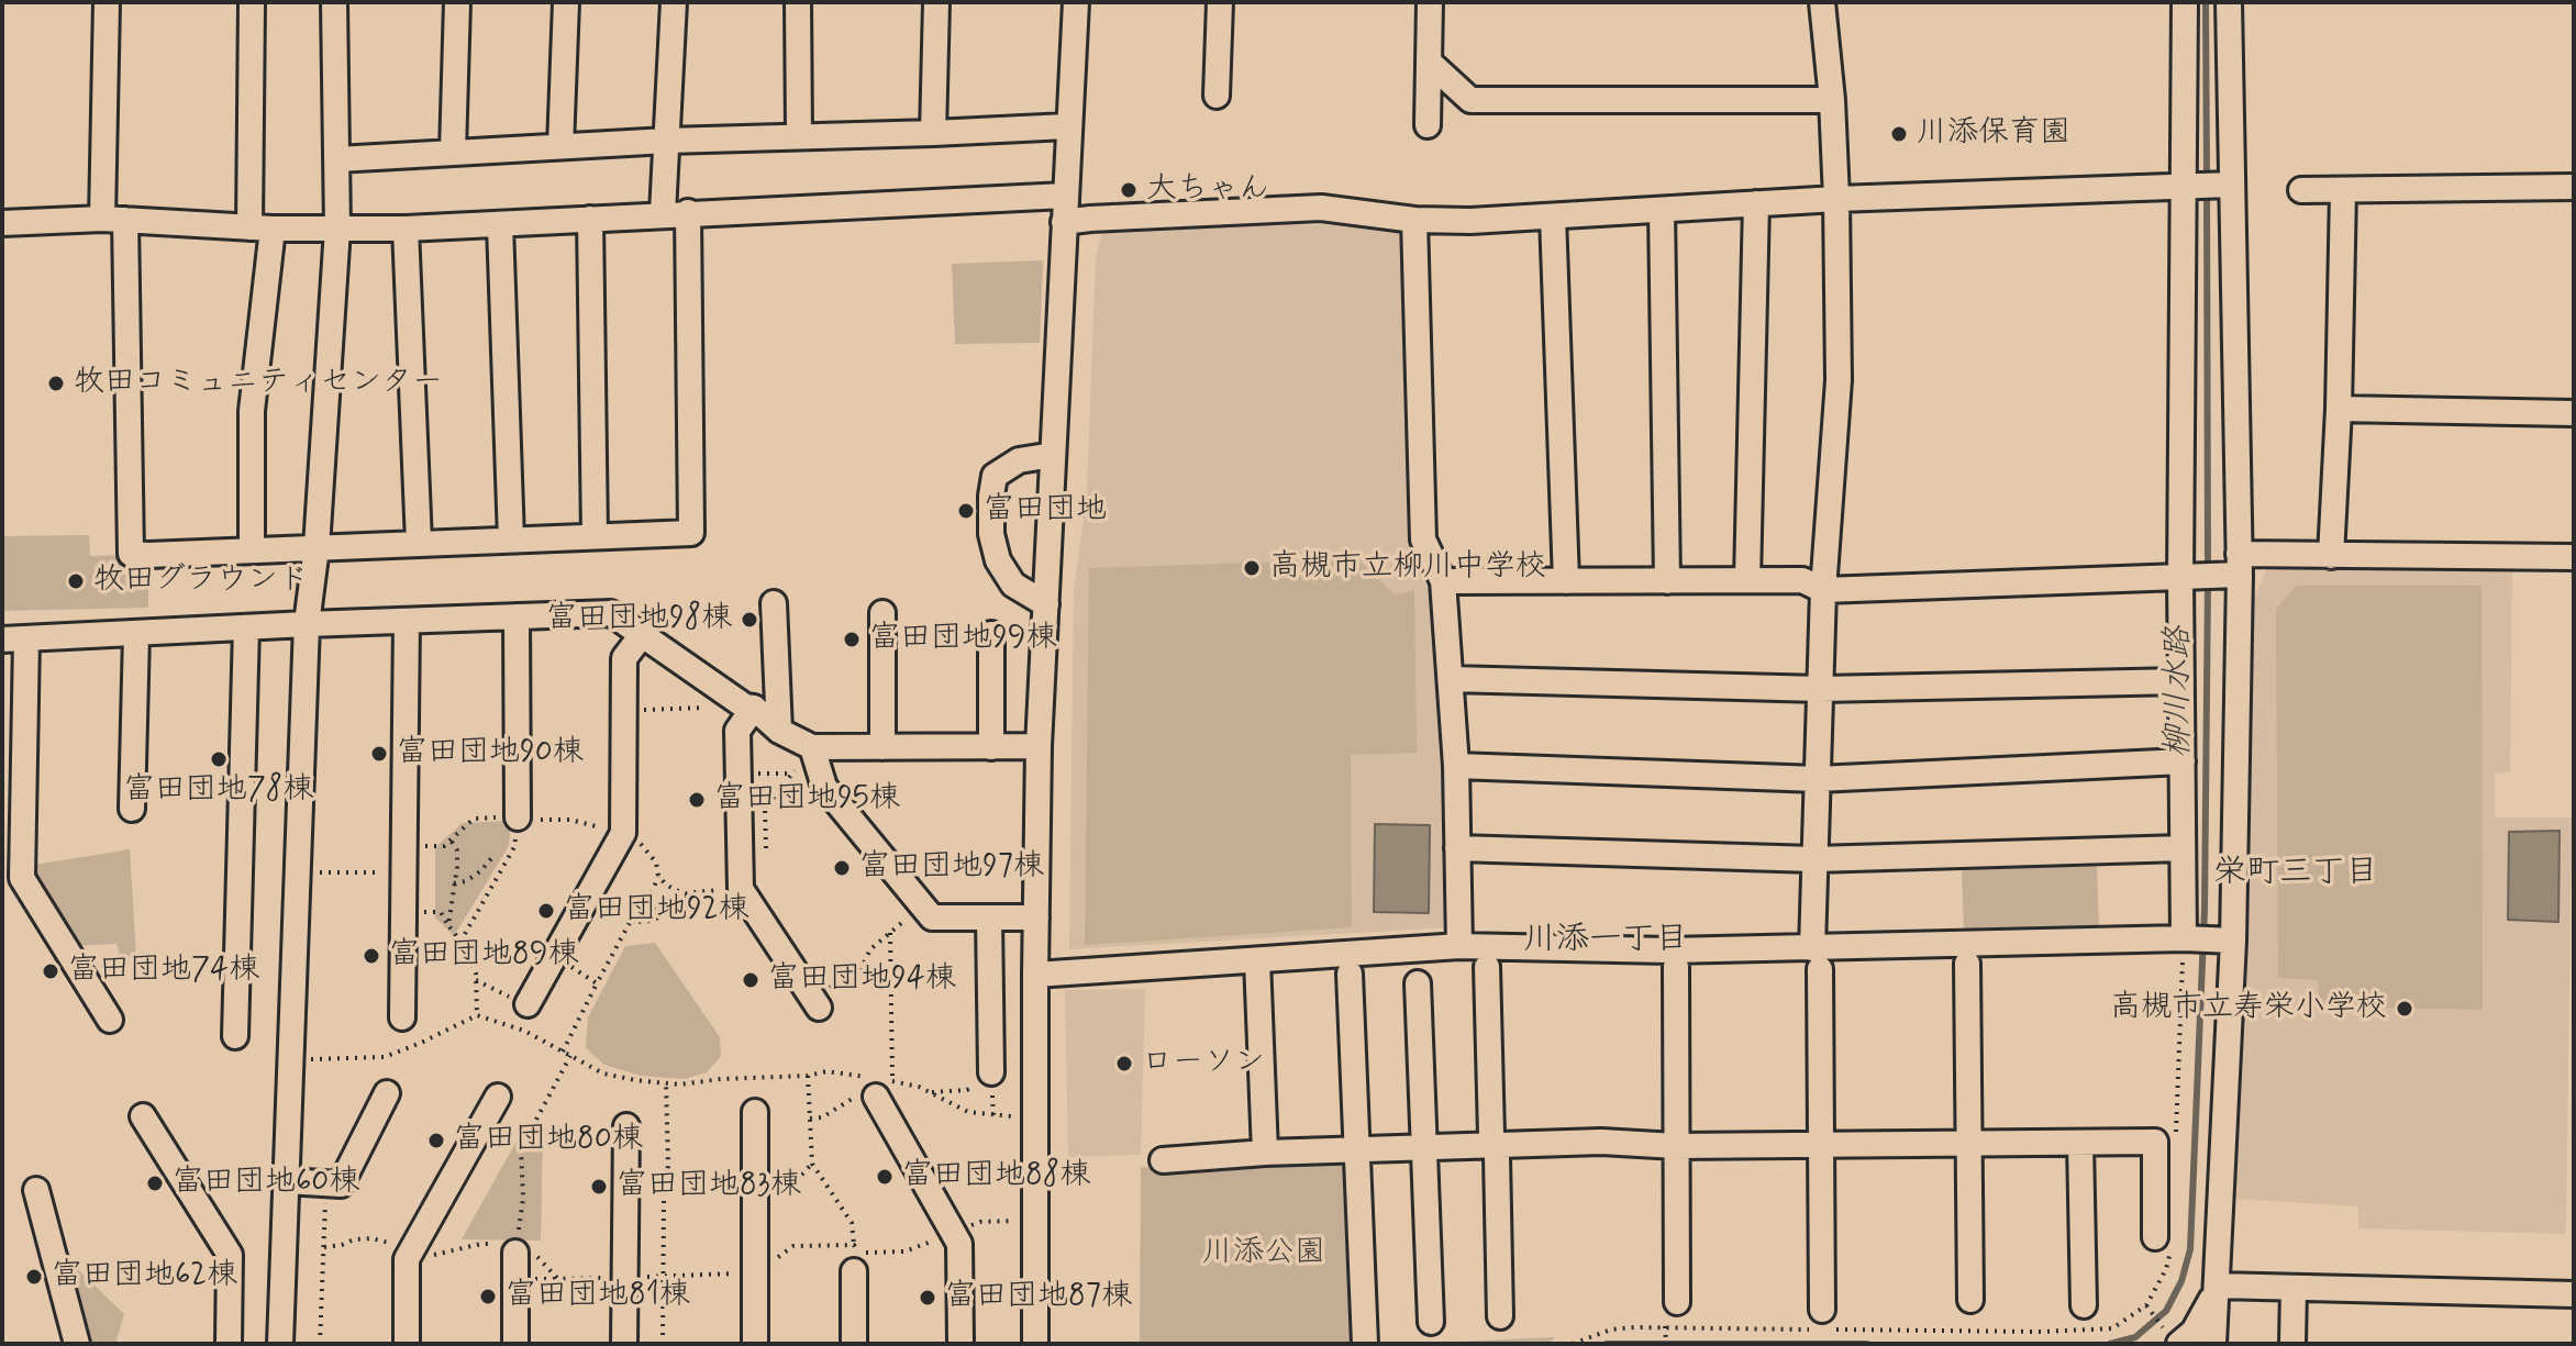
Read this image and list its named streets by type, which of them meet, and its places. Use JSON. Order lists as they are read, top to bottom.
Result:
{
  "districts": ["栄町三丁目", "川添一丁目"],
  "water": ["柳川水路"],
  "parks": ["川添公園"],
  "places": [
    "川添保育園",
    "大ちゃん",
    "牧田コミュニティセンター",
    "富田団地",
    "高槻市立柳川中学校",
    "牧田グラウンド",
    "富田団地98棟",
    "富田団地99棟",
    "富田団地90棟",
    "富田団地78棟",
    "富田団地95棟",
    "富田団地97棟",
    "富田団地92棟",
    "富田団地89棟",
    "富田団地74棟",
    "富田団地94棟",
    "高槻市立寿栄小学校",
    "ローソン",
    "富田団地80棟",
    "富田団地88棟",
    "富田団地60棟",
    "富田団地83棟",
    "富田団地62棟",
    "富田団地81棟",
    "富田団地87棟"
  ]
}
